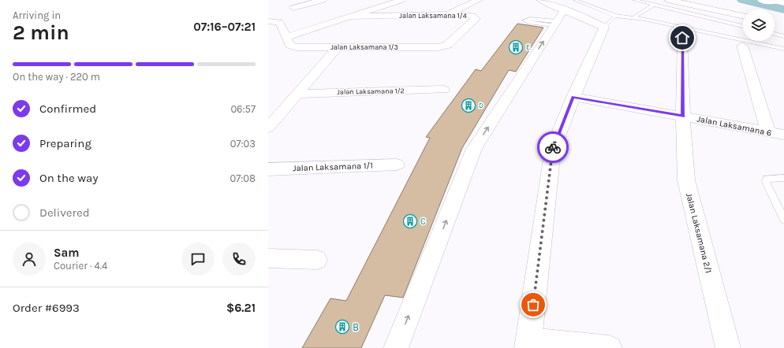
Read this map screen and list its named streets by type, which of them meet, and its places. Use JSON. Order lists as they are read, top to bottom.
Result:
{
  "streets": {
    "street": [
      "Jalan Laksamana 1/4",
      "Jalan Laksamana 1/3",
      "Jalan Laksamana 1/2",
      "Jalan Laksamana 6",
      "Jalan Laksamana 1/1",
      "Jalan Laksamana 2/1"
    ]
  },
  "crossings": [
    ["Jalan Laksamana 1/4", "Jalan Laksamana 1/3"],
    ["Jalan Laksamana 6", "Jalan Laksamana 2/1"]
  ],
  "places": {
    "building": [
      "E",
      "D",
      "C",
      "B"
    ]
  },
  "page": {
    "heading": ["2 min", "Arriving in", "07:16–07:21"],
    "panel": [
      "Sam",
      "Courier · 4.4",
      "Order #6993",
      "$6.21"
    ],
    "bar": "On the way · 220 m",
    "list": [
      ["Confirmed", "06:57"],
      ["Preparing", "07:03"],
      ["On the way", "07:08"],
      "Delivered"
    ]
  }
}
